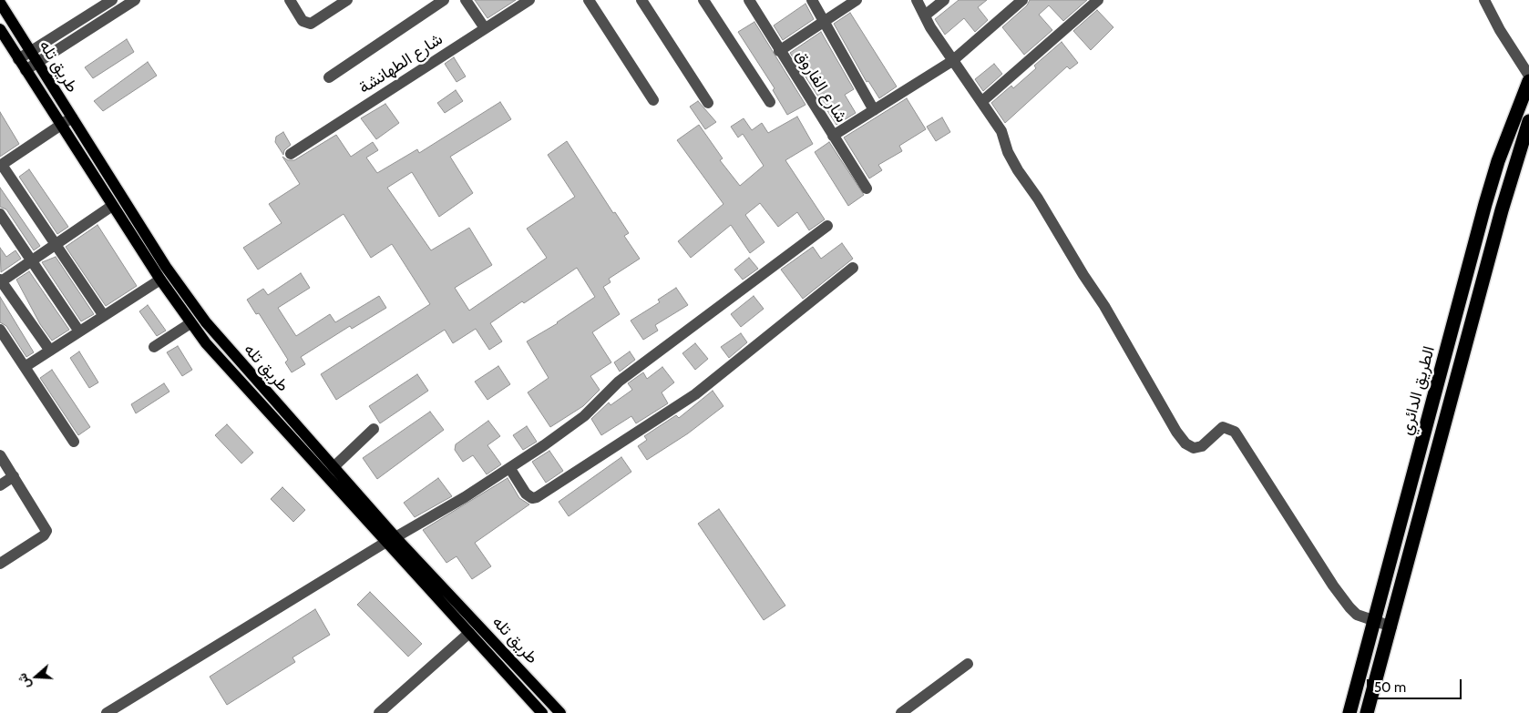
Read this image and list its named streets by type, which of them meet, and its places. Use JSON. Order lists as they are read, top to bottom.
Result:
{
  "streets": {
    "highway": ["الطريق الدائري"],
    "main road": ["طريق تله"],
    "street": ["شارع الطهانشة", "شارع الفاروق"]
  },
  "scale_bar": "50 m",
  "north": "left"
}
